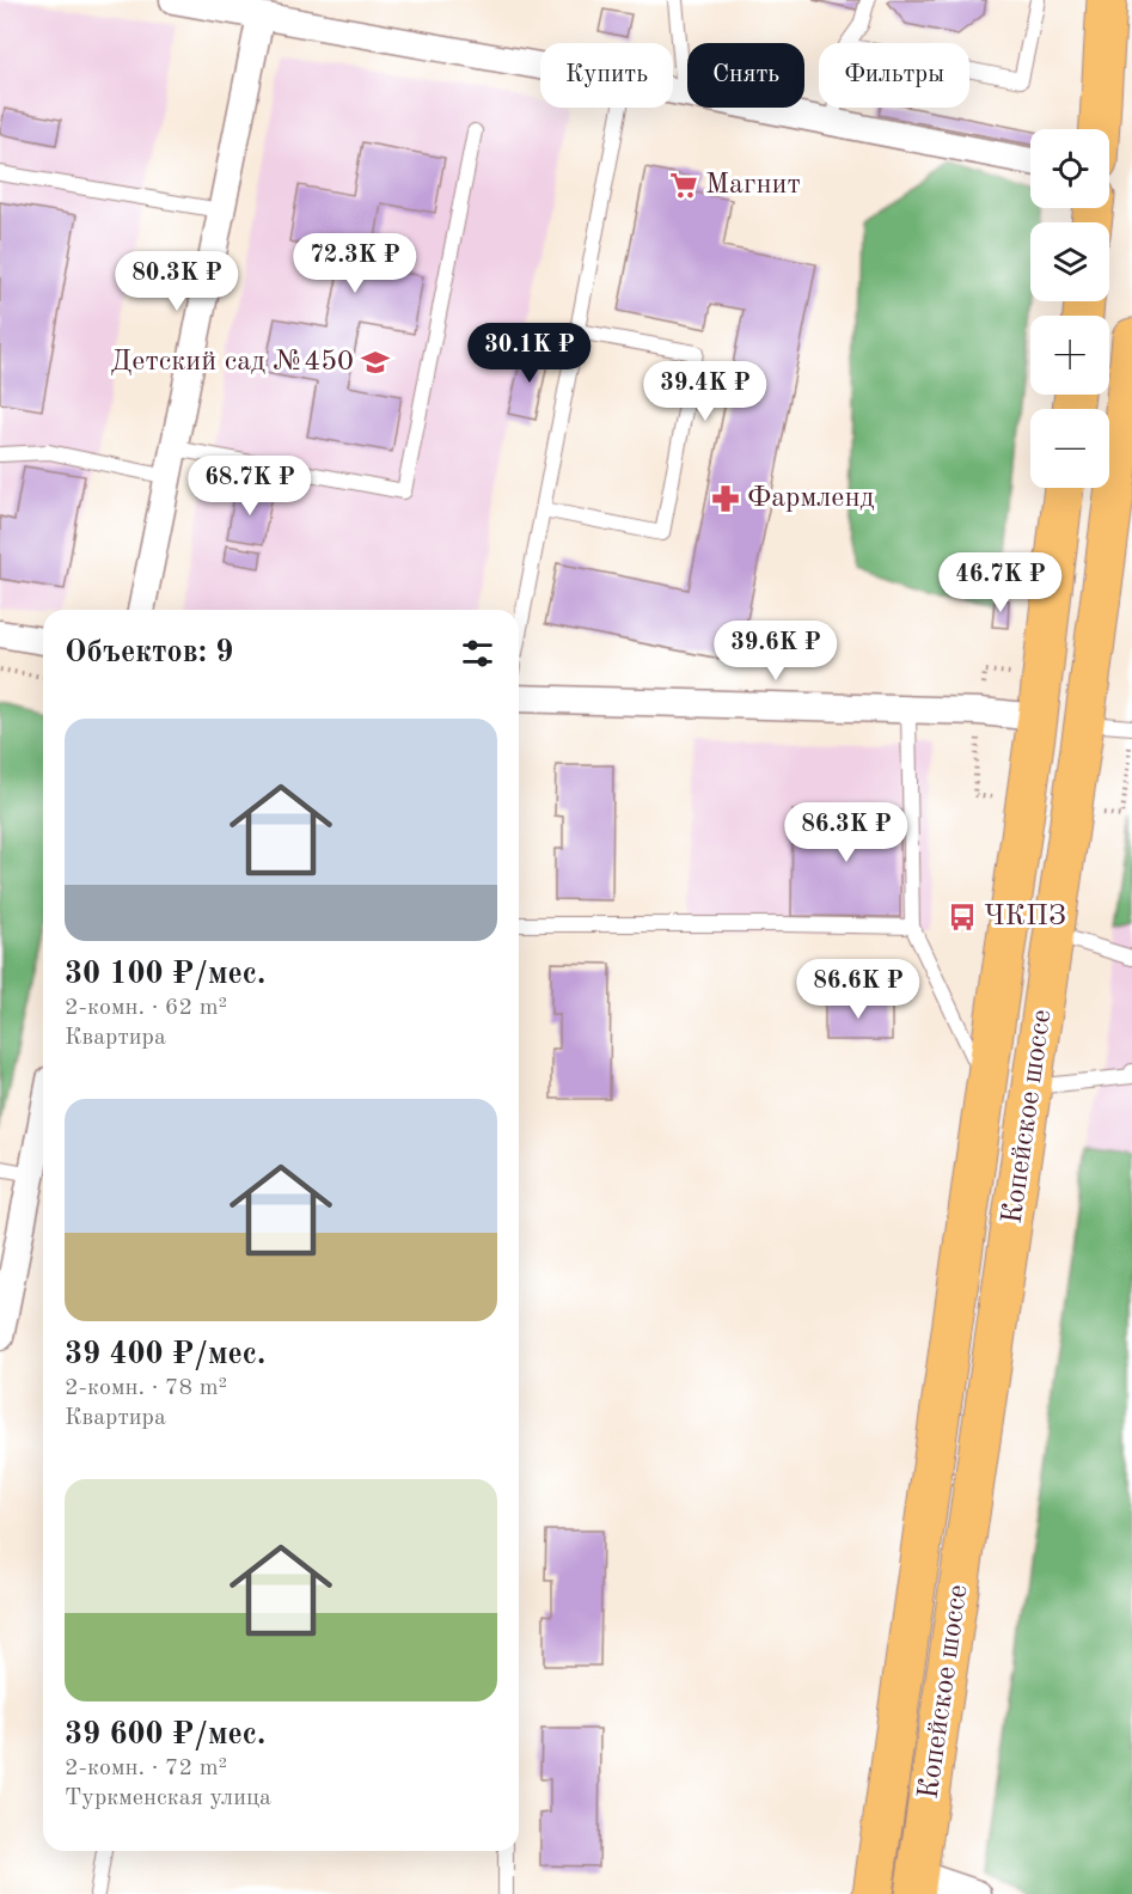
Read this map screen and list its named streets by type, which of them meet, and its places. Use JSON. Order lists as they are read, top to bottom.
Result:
{
  "streets": {
    "main road": ["Копейское шоссе"]
  },
  "places": {
    "supermarket": ["Магнит"],
    "school or university": ["Детский сад №450"],
    "pharmacy": ["Фармленд"],
    "bus stop": ["ЧКПЗ"]
  },
  "page": {
    "chip": ["Купить", "Снять", "Фильтры"],
    "map_buttons": ["+", "−"],
    "price": [
      "72.3K ₽",
      "80.3K ₽",
      "30.1K ₽",
      "39.4K ₽",
      "68.7K ₽",
      "46.7K ₽",
      "39.6K ₽",
      "86.3K ₽",
      "86.6K ₽"
    ],
    "heading": "Объектов: 9",
    "list": [
      {
        "name": "30 100 ₽/мес.",
        "note": "2-комн. · 62 m² · Квартира"
      },
      {
        "name": "39 400 ₽/мес.",
        "note": "2-комн. · 78 m² · Квартира"
      },
      {
        "name": "39 600 ₽/мес.",
        "note": "2-комн. · 72 m² · Туркменская улица"
      }
    ]
  }
}
